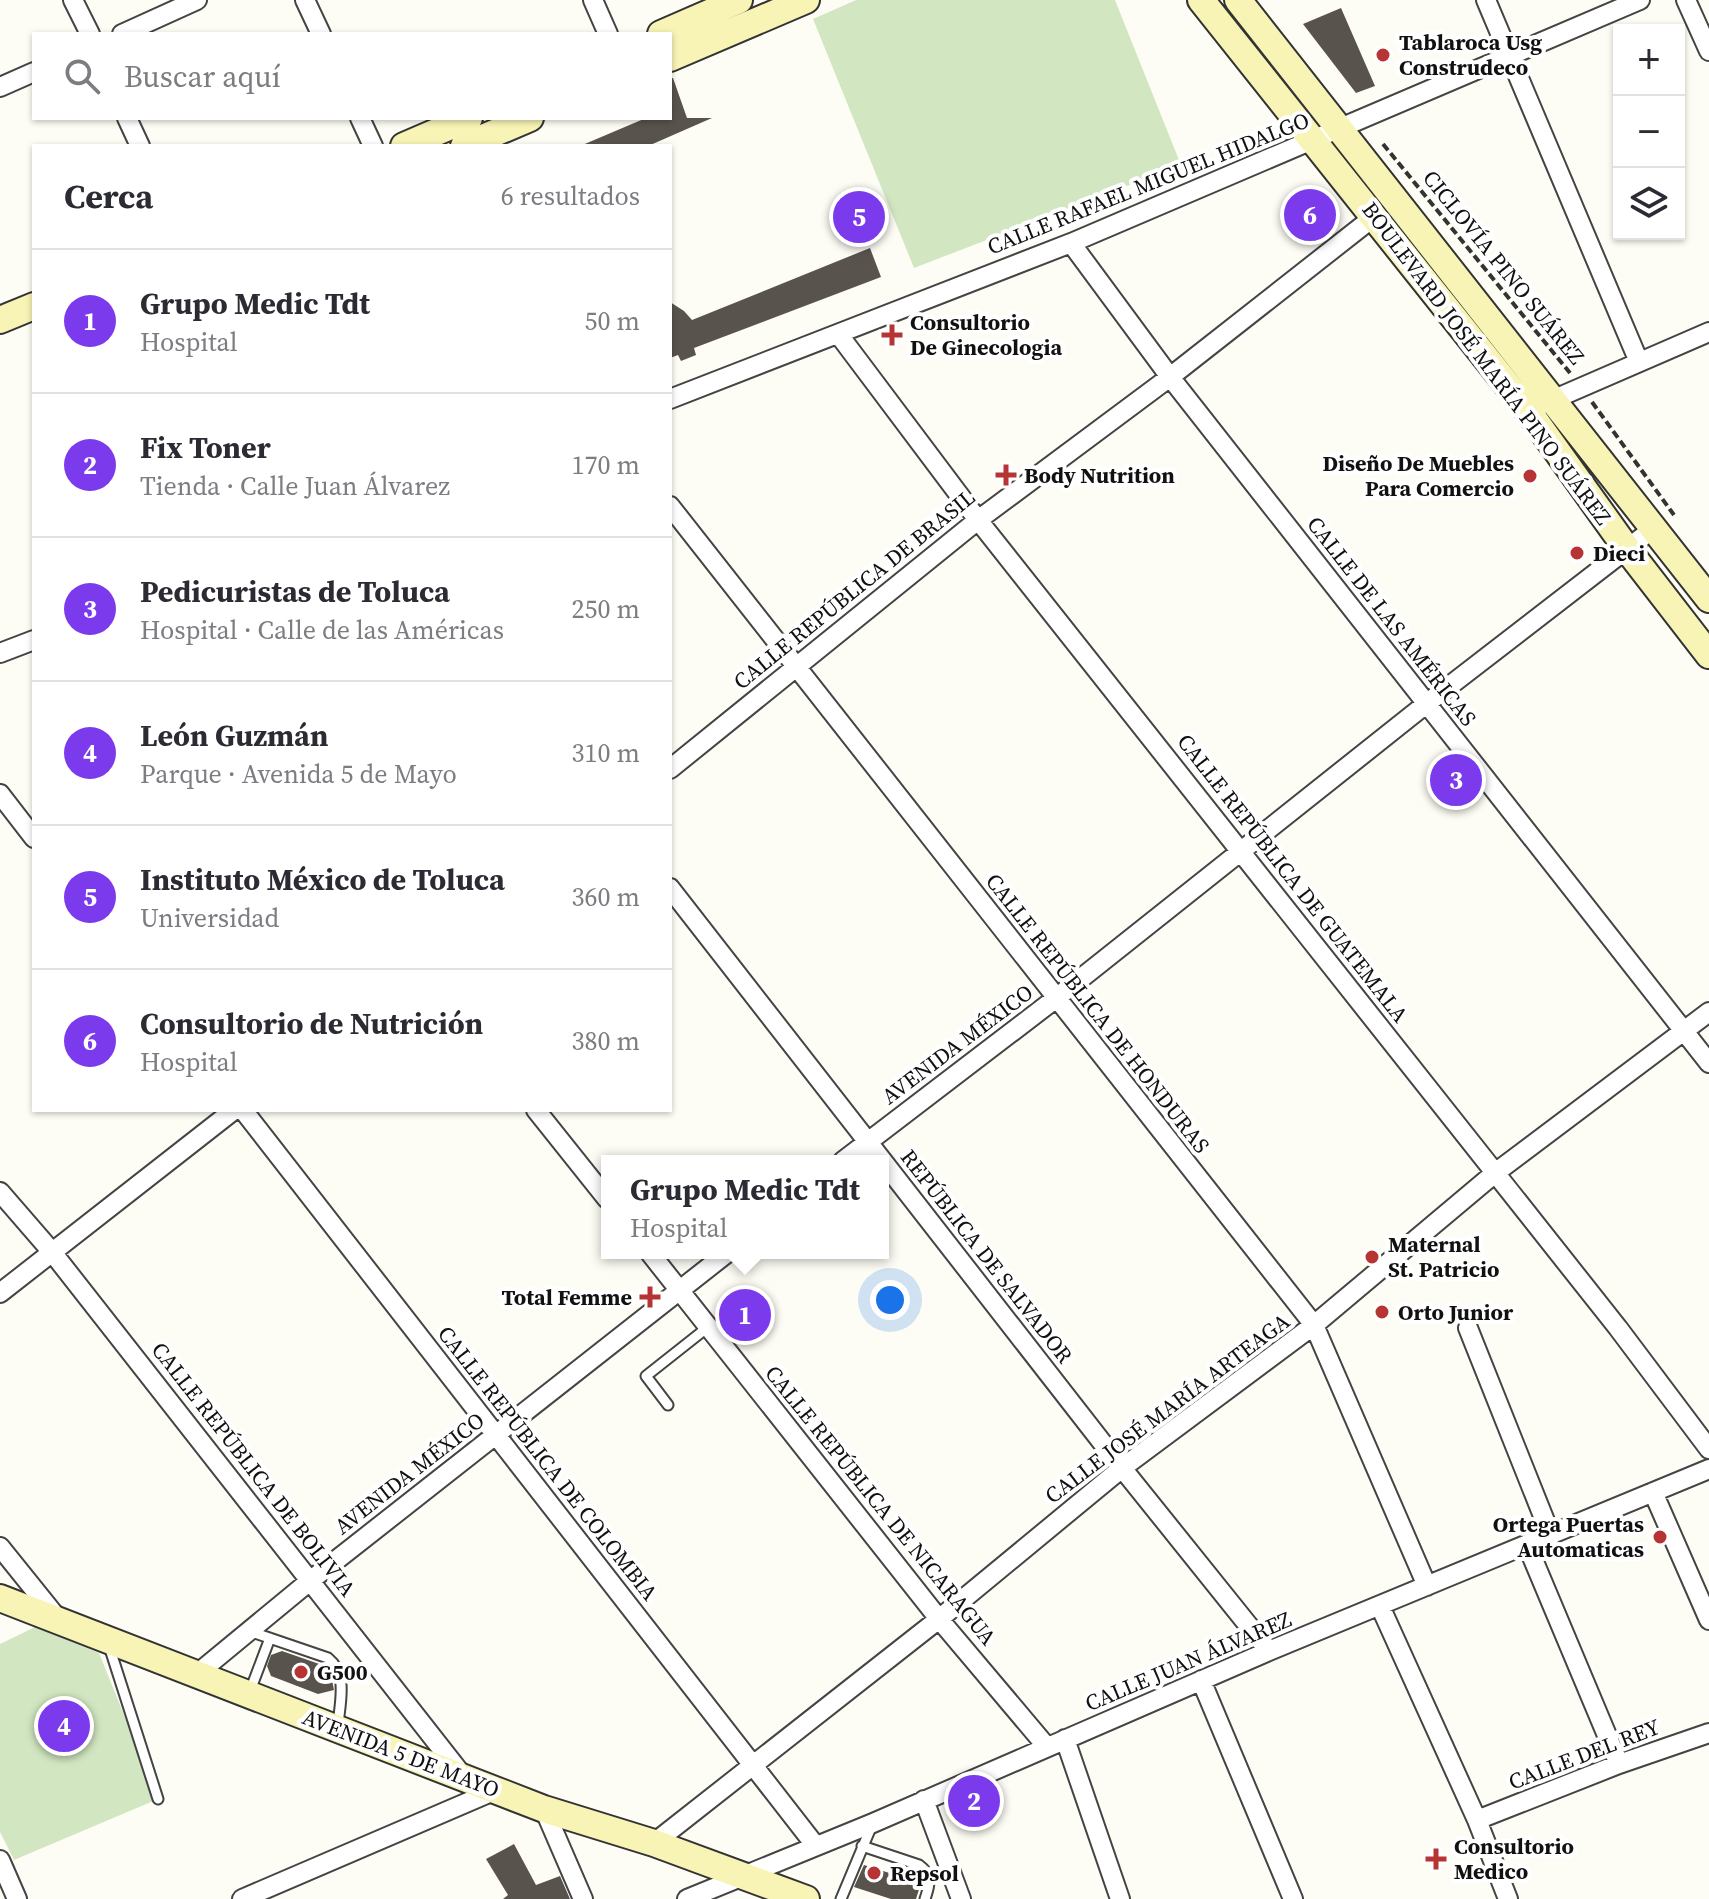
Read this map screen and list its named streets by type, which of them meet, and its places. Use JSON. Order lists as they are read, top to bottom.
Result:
{
  "streets": {
    "main road": ["BOULEVARD JOSÉ MARÍA PINO SUÁREZ", "AVENIDA 5 DE MAYO"],
    "street": [
      "CALLE RAFAEL MIGUEL HIDALGO",
      "CALLE REPÚBLICA DE BRASIL",
      "CALLE DE LAS AMÉRICAS",
      "CALLE REPÚBLICA DE GUATEMALA",
      "CALLE REPÚBLICA DE HONDURAS",
      "AVENIDA MÉXICO",
      "REPÚBLICA DE SALVADOR",
      "CALLE JOSÉ MARÍA ARTEAGA",
      "CALLE REPÚBLICA DE COLOMBIA",
      "CALLE REPÚBLICA DE BOLIVIA",
      "CALLE REPÚBLICA DE NICARAGUA",
      "CALLE JUAN ÁLVAREZ",
      "CALLE DEL REY"
    ],
    "path": ["CICLOVÍA PINO SUÁREZ"]
  },
  "crossings": [
    ["CALLE RAFAEL MIGUEL HIDALGO", "CICLOVÍA PINO SUÁREZ"],
    ["CALLE RAFAEL MIGUEL HIDALGO", "BOULEVARD JOSÉ MARÍA PINO SUÁREZ"],
    ["CALLE RAFAEL MIGUEL HIDALGO", "CALLE DE LAS AMÉRICAS"],
    ["CALLE RAFAEL MIGUEL HIDALGO", "CALLE REPÚBLICA DE GUATEMALA"],
    ["CICLOVÍA PINO SUÁREZ", "BOULEVARD JOSÉ MARÍA PINO SUÁREZ"],
    ["BOULEVARD JOSÉ MARÍA PINO SUÁREZ", "CALLE REPÚBLICA DE BRASIL"],
    ["BOULEVARD JOSÉ MARÍA PINO SUÁREZ", "AVENIDA MÉXICO"],
    ["CALLE REPÚBLICA DE BRASIL", "CALLE DE LAS AMÉRICAS"],
    ["CALLE REPÚBLICA DE BRASIL", "CALLE REPÚBLICA DE GUATEMALA"],
    ["CALLE REPÚBLICA DE BRASIL", "CALLE REPÚBLICA DE HONDURAS"],
    ["CALLE DE LAS AMÉRICAS", "AVENIDA MÉXICO"],
    ["CALLE DE LAS AMÉRICAS", "CALLE JOSÉ MARÍA ARTEAGA"],
    ["CALLE REPÚBLICA DE GUATEMALA", "AVENIDA MÉXICO"],
    ["CALLE REPÚBLICA DE GUATEMALA", "CALLE JOSÉ MARÍA ARTEAGA"],
    ["CALLE REPÚBLICA DE HONDURAS", "AVENIDA MÉXICO"],
    ["CALLE REPÚBLICA DE HONDURAS", "CALLE JOSÉ MARÍA ARTEAGA"],
    ["CALLE REPÚBLICA DE HONDURAS", "CALLE JUAN ÁLVAREZ"],
    ["AVENIDA MÉXICO", "REPÚBLICA DE SALVADOR"],
    ["AVENIDA MÉXICO", "CALLE REPÚBLICA DE COLOMBIA"],
    ["AVENIDA MÉXICO", "CALLE REPÚBLICA DE BOLIVIA"],
    ["AVENIDA MÉXICO", "CALLE REPÚBLICA DE NICARAGUA"],
    ["AVENIDA MÉXICO", "AVENIDA 5 DE MAYO"],
    ["REPÚBLICA DE SALVADOR", "CALLE JOSÉ MARÍA ARTEAGA"],
    ["REPÚBLICA DE SALVADOR", "CALLE JUAN ÁLVAREZ"],
    ["CALLE JOSÉ MARÍA ARTEAGA", "CALLE REPÚBLICA DE COLOMBIA"],
    ["CALLE JOSÉ MARÍA ARTEAGA", "CALLE REPÚBLICA DE NICARAGUA"],
    ["CALLE JOSÉ MARÍA ARTEAGA", "AVENIDA 5 DE MAYO"],
    ["CALLE REPÚBLICA DE COLOMBIA", "CALLE JUAN ÁLVAREZ"],
    ["CALLE REPÚBLICA DE BOLIVIA", "AVENIDA 5 DE MAYO"],
    ["CALLE REPÚBLICA DE NICARAGUA", "CALLE JUAN ÁLVAREZ"],
    ["CALLE JUAN ÁLVAREZ", "AVENIDA 5 DE MAYO"]
  ],
  "places": {
    "other": [
      "Tablaroca Usg Construdeco",
      "Diseño De Muebles Para Comercio",
      "Dieci",
      "Maternal St. Patricio",
      "Orto Junior",
      "Ortega Puertas Automaticas",
      "G500",
      "Repsol"
    ],
    "health": [
      "Consultorio De Ginecologia",
      "Body Nutrition",
      "Total Femme",
      "Consultorio Medico"
    ]
  },
  "page": {
    "map_buttons": ["+", "−"],
    "search": "Buscar aquí",
    "heading": ["Cerca", "6 resultados"],
    "pins": [
      "6",
      "5",
      "3",
      "1",
      "4",
      "2"
    ],
    "list": [
      {
        "mark": "1",
        "name": "Grupo Medic Tdt",
        "note": "Hospital",
        "value": "50 m"
      },
      {
        "mark": "2",
        "name": "Fix Toner",
        "note": "Tienda · Calle Juan Álvarez",
        "value": "170 m"
      },
      {
        "mark": "3",
        "name": "Pedicuristas de Toluca",
        "note": "Hospital · Calle de las Américas",
        "value": "250 m"
      },
      {
        "mark": "4",
        "name": "León Guzmán",
        "note": "Parque · Avenida 5 de Mayo",
        "value": "310 m"
      },
      {
        "mark": "5",
        "name": "Instituto México de Toluca",
        "note": "Universidad",
        "value": "360 m"
      },
      {
        "mark": "6",
        "name": "Consultorio de Nutrición",
        "note": "Hospital",
        "value": "380 m"
      }
    ],
    "popup": ["Grupo Medic Tdt", "Hospital"]
  }
}
